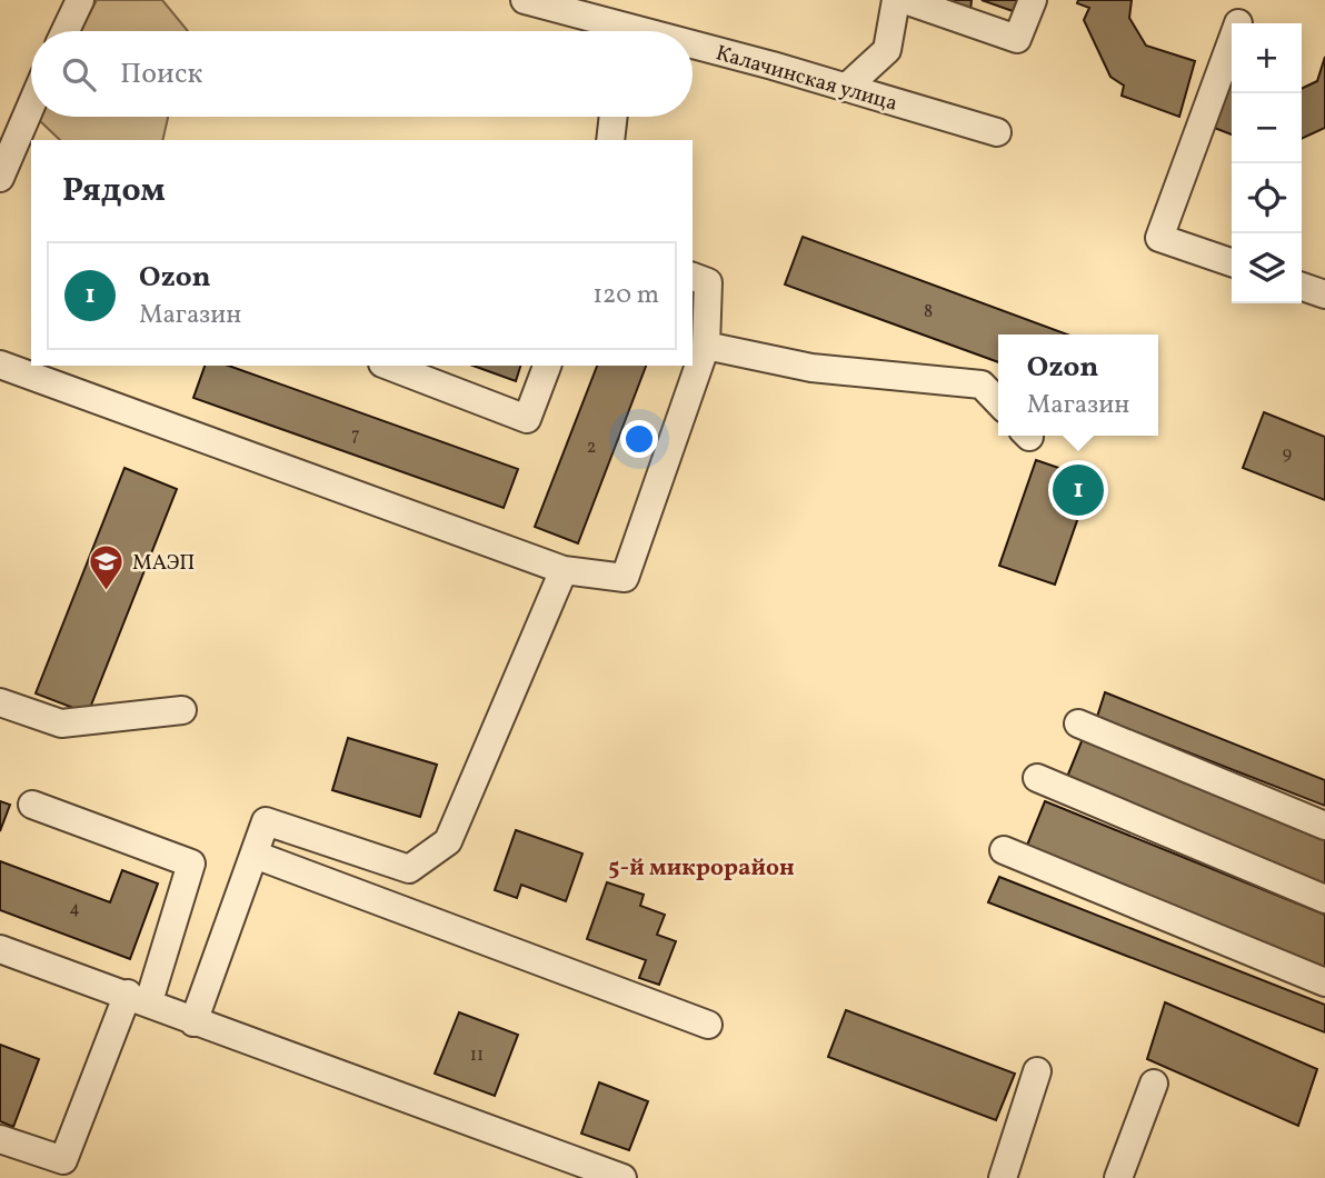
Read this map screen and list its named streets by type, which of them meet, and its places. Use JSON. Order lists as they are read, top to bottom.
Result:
{
  "streets": {
    "street": ["Калачинская улица"]
  },
  "districts": ["5-й микрорайон"],
  "places": {
    "school or university": ["МАЭП"]
  },
  "house_numbers": [
    "8",
    "7",
    "2",
    "9",
    "4",
    "11"
  ],
  "page": {
    "map_buttons": ["+", "−"],
    "search": "Поиск",
    "heading": "Рядом",
    "list": [
      {
        "mark": "1",
        "name": "Ozon",
        "note": "Магазин",
        "value": "120 m"
      }
    ],
    "popup": ["Ozon", "Магазин"],
    "pins": "1"
  }
}
